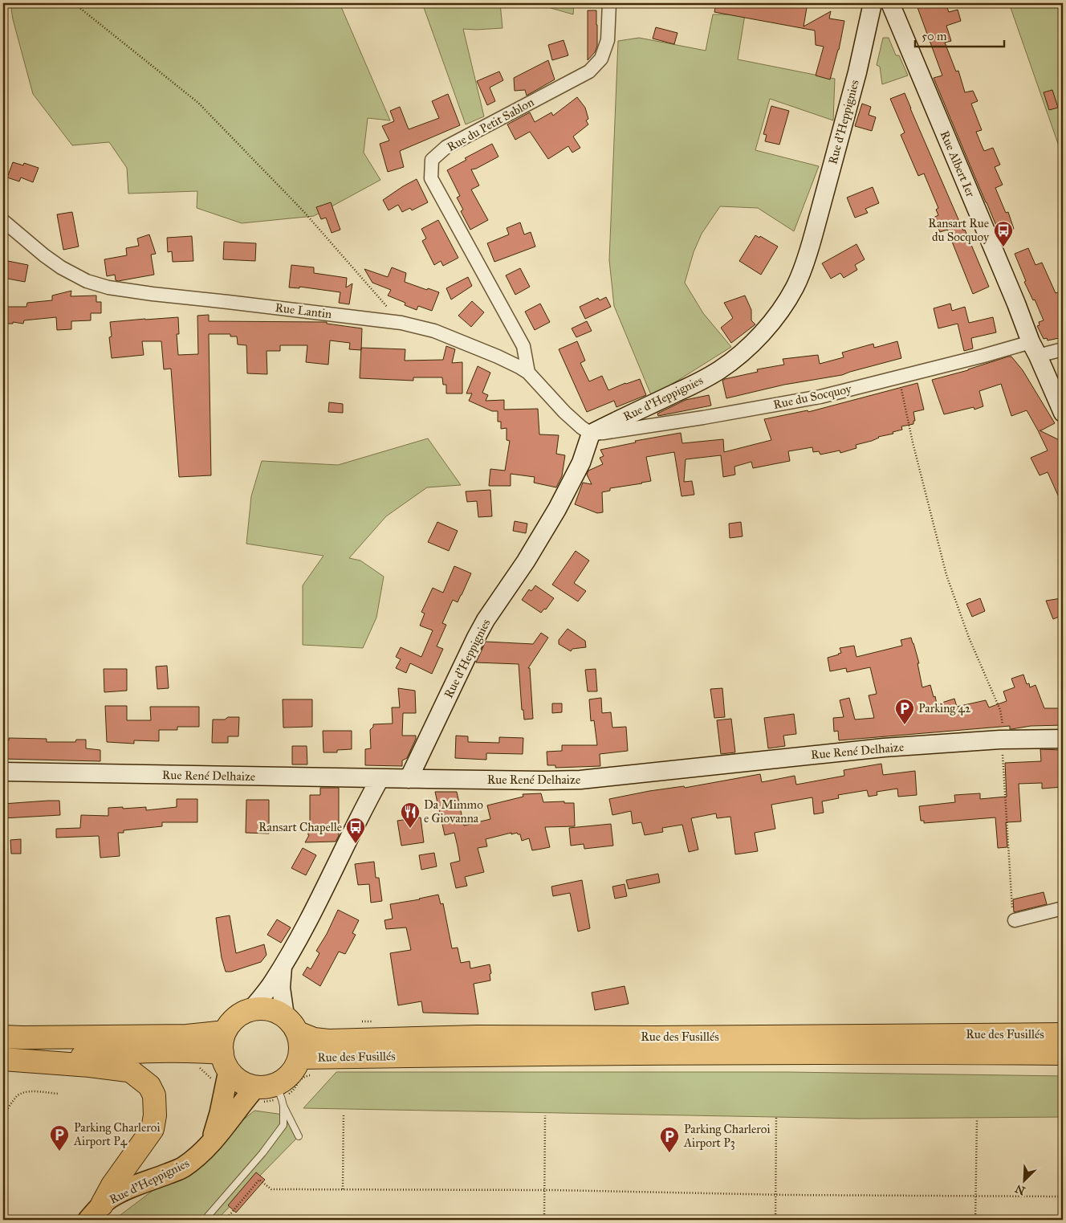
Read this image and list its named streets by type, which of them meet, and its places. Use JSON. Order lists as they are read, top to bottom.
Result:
{
  "streets": {
    "highway": ["Rue des Fusillés"],
    "main road": ["Rue d'Heppignies"],
    "street": [
      "Rue du Petit Sablon",
      "Rue Albert Ier",
      "Rue Lantin",
      "Rue du Socquoy",
      "Rue René Delhaize"
    ]
  },
  "crossings": [
    ["Rue d'Heppignies", "Rue Lantin"],
    ["Rue d'Heppignies", "Rue du Socquoy"],
    ["Rue d'Heppignies", "Rue René Delhaize"],
    ["Rue d'Heppignies", "Rue des Fusillés"],
    ["Rue du Petit Sablon", "Rue Lantin"],
    ["Rue Albert Ier", "Rue du Socquoy"],
    ["Rue Lantin", "Rue du Socquoy"]
  ],
  "places": {
    "bus stop": ["Ransart Rue du Socquoy", "Ransart Chapelle"],
    "parking": ["Parking 42", "Parking Charleroi Airport P4", "Parking Charleroi Airport P3"],
    "restaurant": ["Da Mimmo e Giovanna"]
  },
  "scale_bar": "50 m",
  "north": "bottom left"
}
